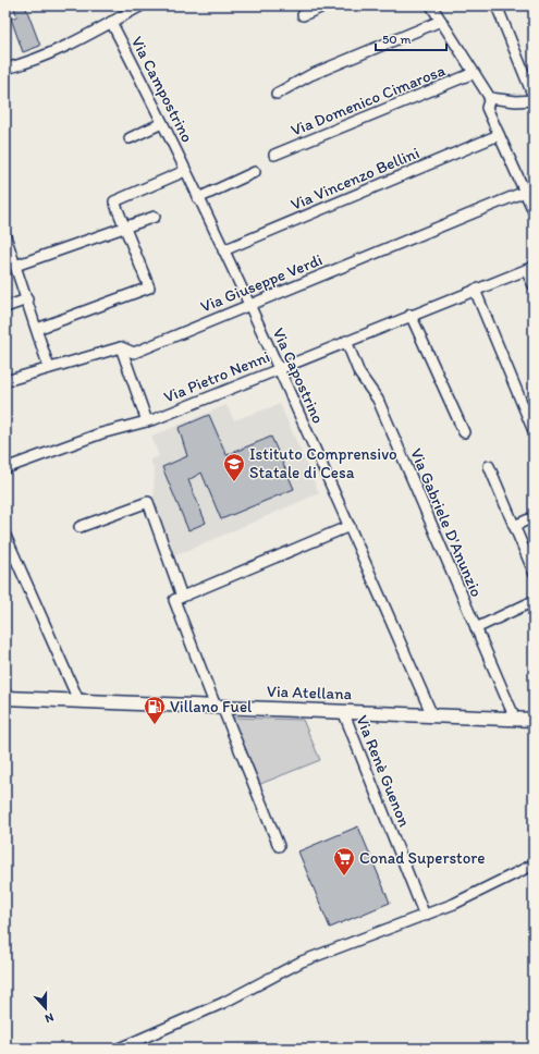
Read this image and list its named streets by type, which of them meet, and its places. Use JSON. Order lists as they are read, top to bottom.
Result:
{
  "streets": {
    "main road": ["Via Atellana"],
    "street": [
      "Via Campostrino",
      "Via Domenico Cimarosa",
      "Via Vincenzo Bellini",
      "Via Giuseppe Verdi",
      "Via Capostrino",
      "Via Pietro Nenni",
      "Via Gabriele D'Anunzio",
      "Via Renè Guenon"
    ]
  },
  "crossings": [
    ["Via Campostrino", "Via Capostrino"],
    ["Via Vincenzo Bellini", "Via Capostrino"],
    ["Via Giuseppe Verdi", "Via Capostrino"],
    ["Via Capostrino", "Via Pietro Nenni"],
    ["Via Capostrino", "Via Atellana"],
    ["Via Pietro Nenni", "Via Gabriele D'Anunzio"],
    ["Via Gabriele D'Anunzio", "Via Atellana"],
    ["Via Atellana", "Via Renè Guenon"]
  ],
  "places": {
    "school or university": ["Istituto Comprensivo Statale di Cesa"],
    "fuel station": ["Villano Fuel"],
    "supermarket": ["Conad Superstore"]
  },
  "scale_bar": "50 m",
  "north": "bottom"
}
